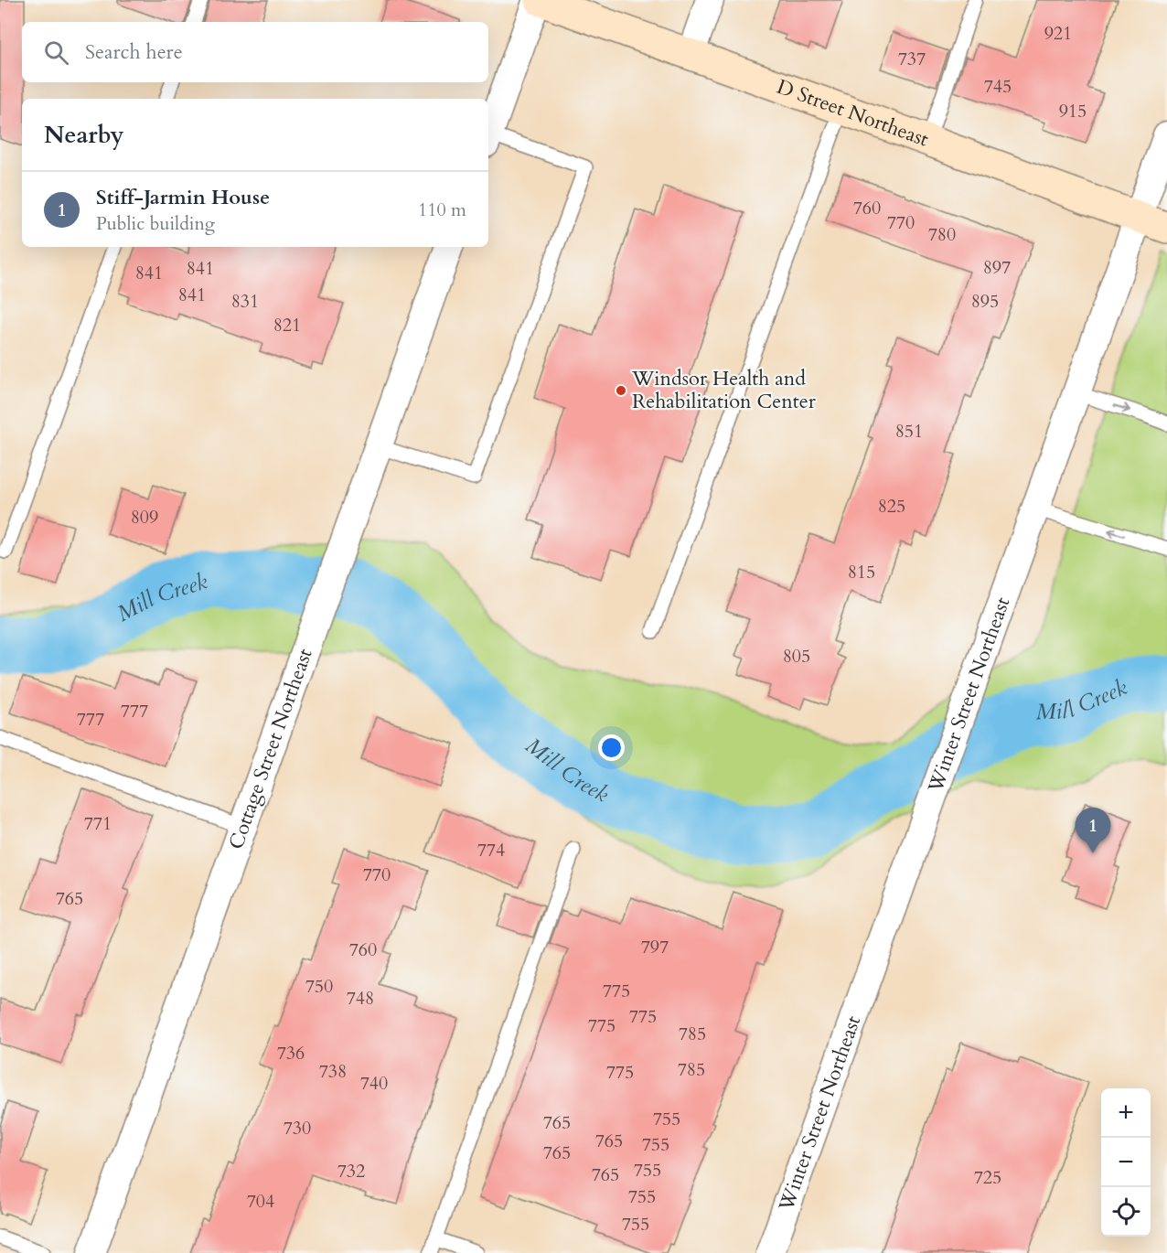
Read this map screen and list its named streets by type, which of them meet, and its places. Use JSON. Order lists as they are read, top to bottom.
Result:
{
  "streets": {
    "street": ["D Street Northeast", "Winter Street Northeast", "Cottage Street Northeast"]
  },
  "crossings": [
    ["D Street Northeast", "Winter Street Northeast"]
  ],
  "water": ["Mill Creek"],
  "places": ["Windsor Health and Rehabilitation Center"],
  "house_numbers": [
    "921",
    "737",
    "745",
    "915",
    "760",
    "770",
    "780",
    "897",
    "841",
    "841",
    "841",
    "831",
    "895",
    "821",
    "851",
    "825",
    "809",
    "815",
    "805",
    "777",
    "777",
    "771",
    "774",
    "770",
    "765",
    "797",
    "760",
    "750",
    "775",
    "748",
    "775",
    "775",
    "785",
    "736",
    "785",
    "738",
    "775",
    "740",
    "755",
    "765",
    "730",
    "765",
    "755",
    "765",
    "755",
    "732",
    "765",
    "725",
    "755",
    "704",
    "755"
  ],
  "page": {
    "search": "Search here",
    "heading": "Nearby",
    "list": [
      {
        "mark": "1",
        "name": "Stiff-Jarmin House",
        "note": "Public building",
        "value": "110 m"
      }
    ],
    "pins": "1",
    "map_buttons": ["+", "−"]
  }
}
